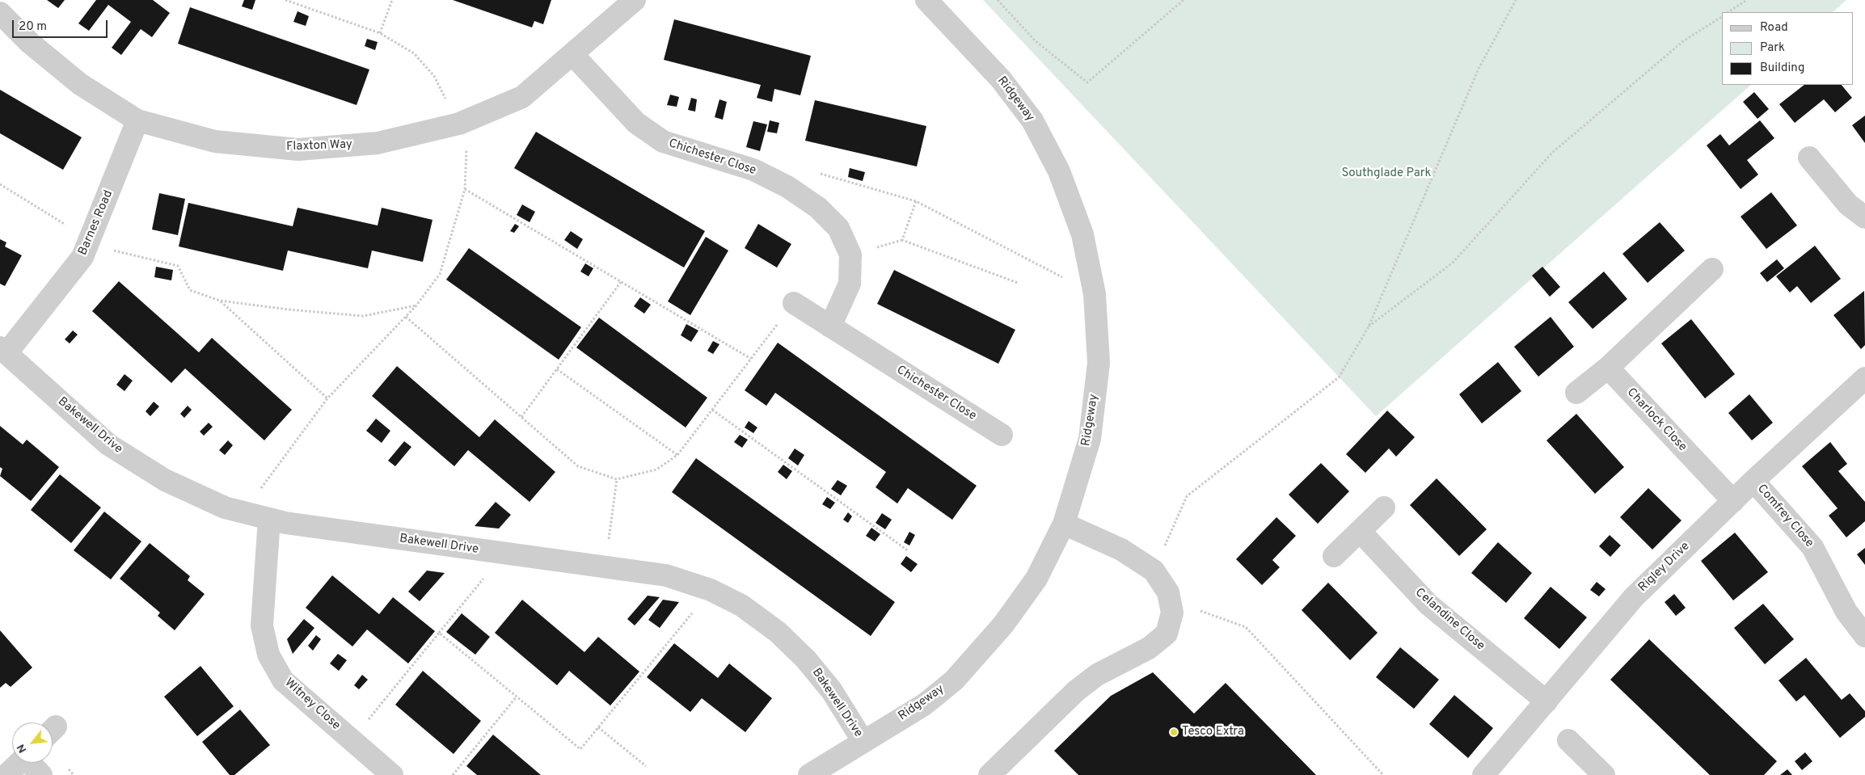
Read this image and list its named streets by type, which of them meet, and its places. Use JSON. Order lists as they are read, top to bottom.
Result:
{
  "streets": {
    "street": [
      "Ridgeway",
      "Flaxton Way",
      "Chichester Close",
      "Barnes Road",
      "Charlock Close",
      "Bakewell Drive",
      "Comfrey Close",
      "Rigley Drive",
      "Celandine Close",
      "Witney Close"
    ]
  },
  "crossings": [
    ["Ridgeway", "Bakewell Drive"],
    ["Flaxton Way", "Chichester Close"],
    ["Flaxton Way", "Barnes Road"],
    ["Barnes Road", "Bakewell Drive"],
    ["Charlock Close", "Rigley Drive"],
    ["Bakewell Drive", "Witney Close"],
    ["Comfrey Close", "Rigley Drive"],
    ["Rigley Drive", "Celandine Close"]
  ],
  "parks": ["Southglade Park"],
  "places": ["Tesco Extra"],
  "legend": ["Road", "Park", "Building"],
  "scale_bar": "20 m",
  "north": "bottom left"
}
